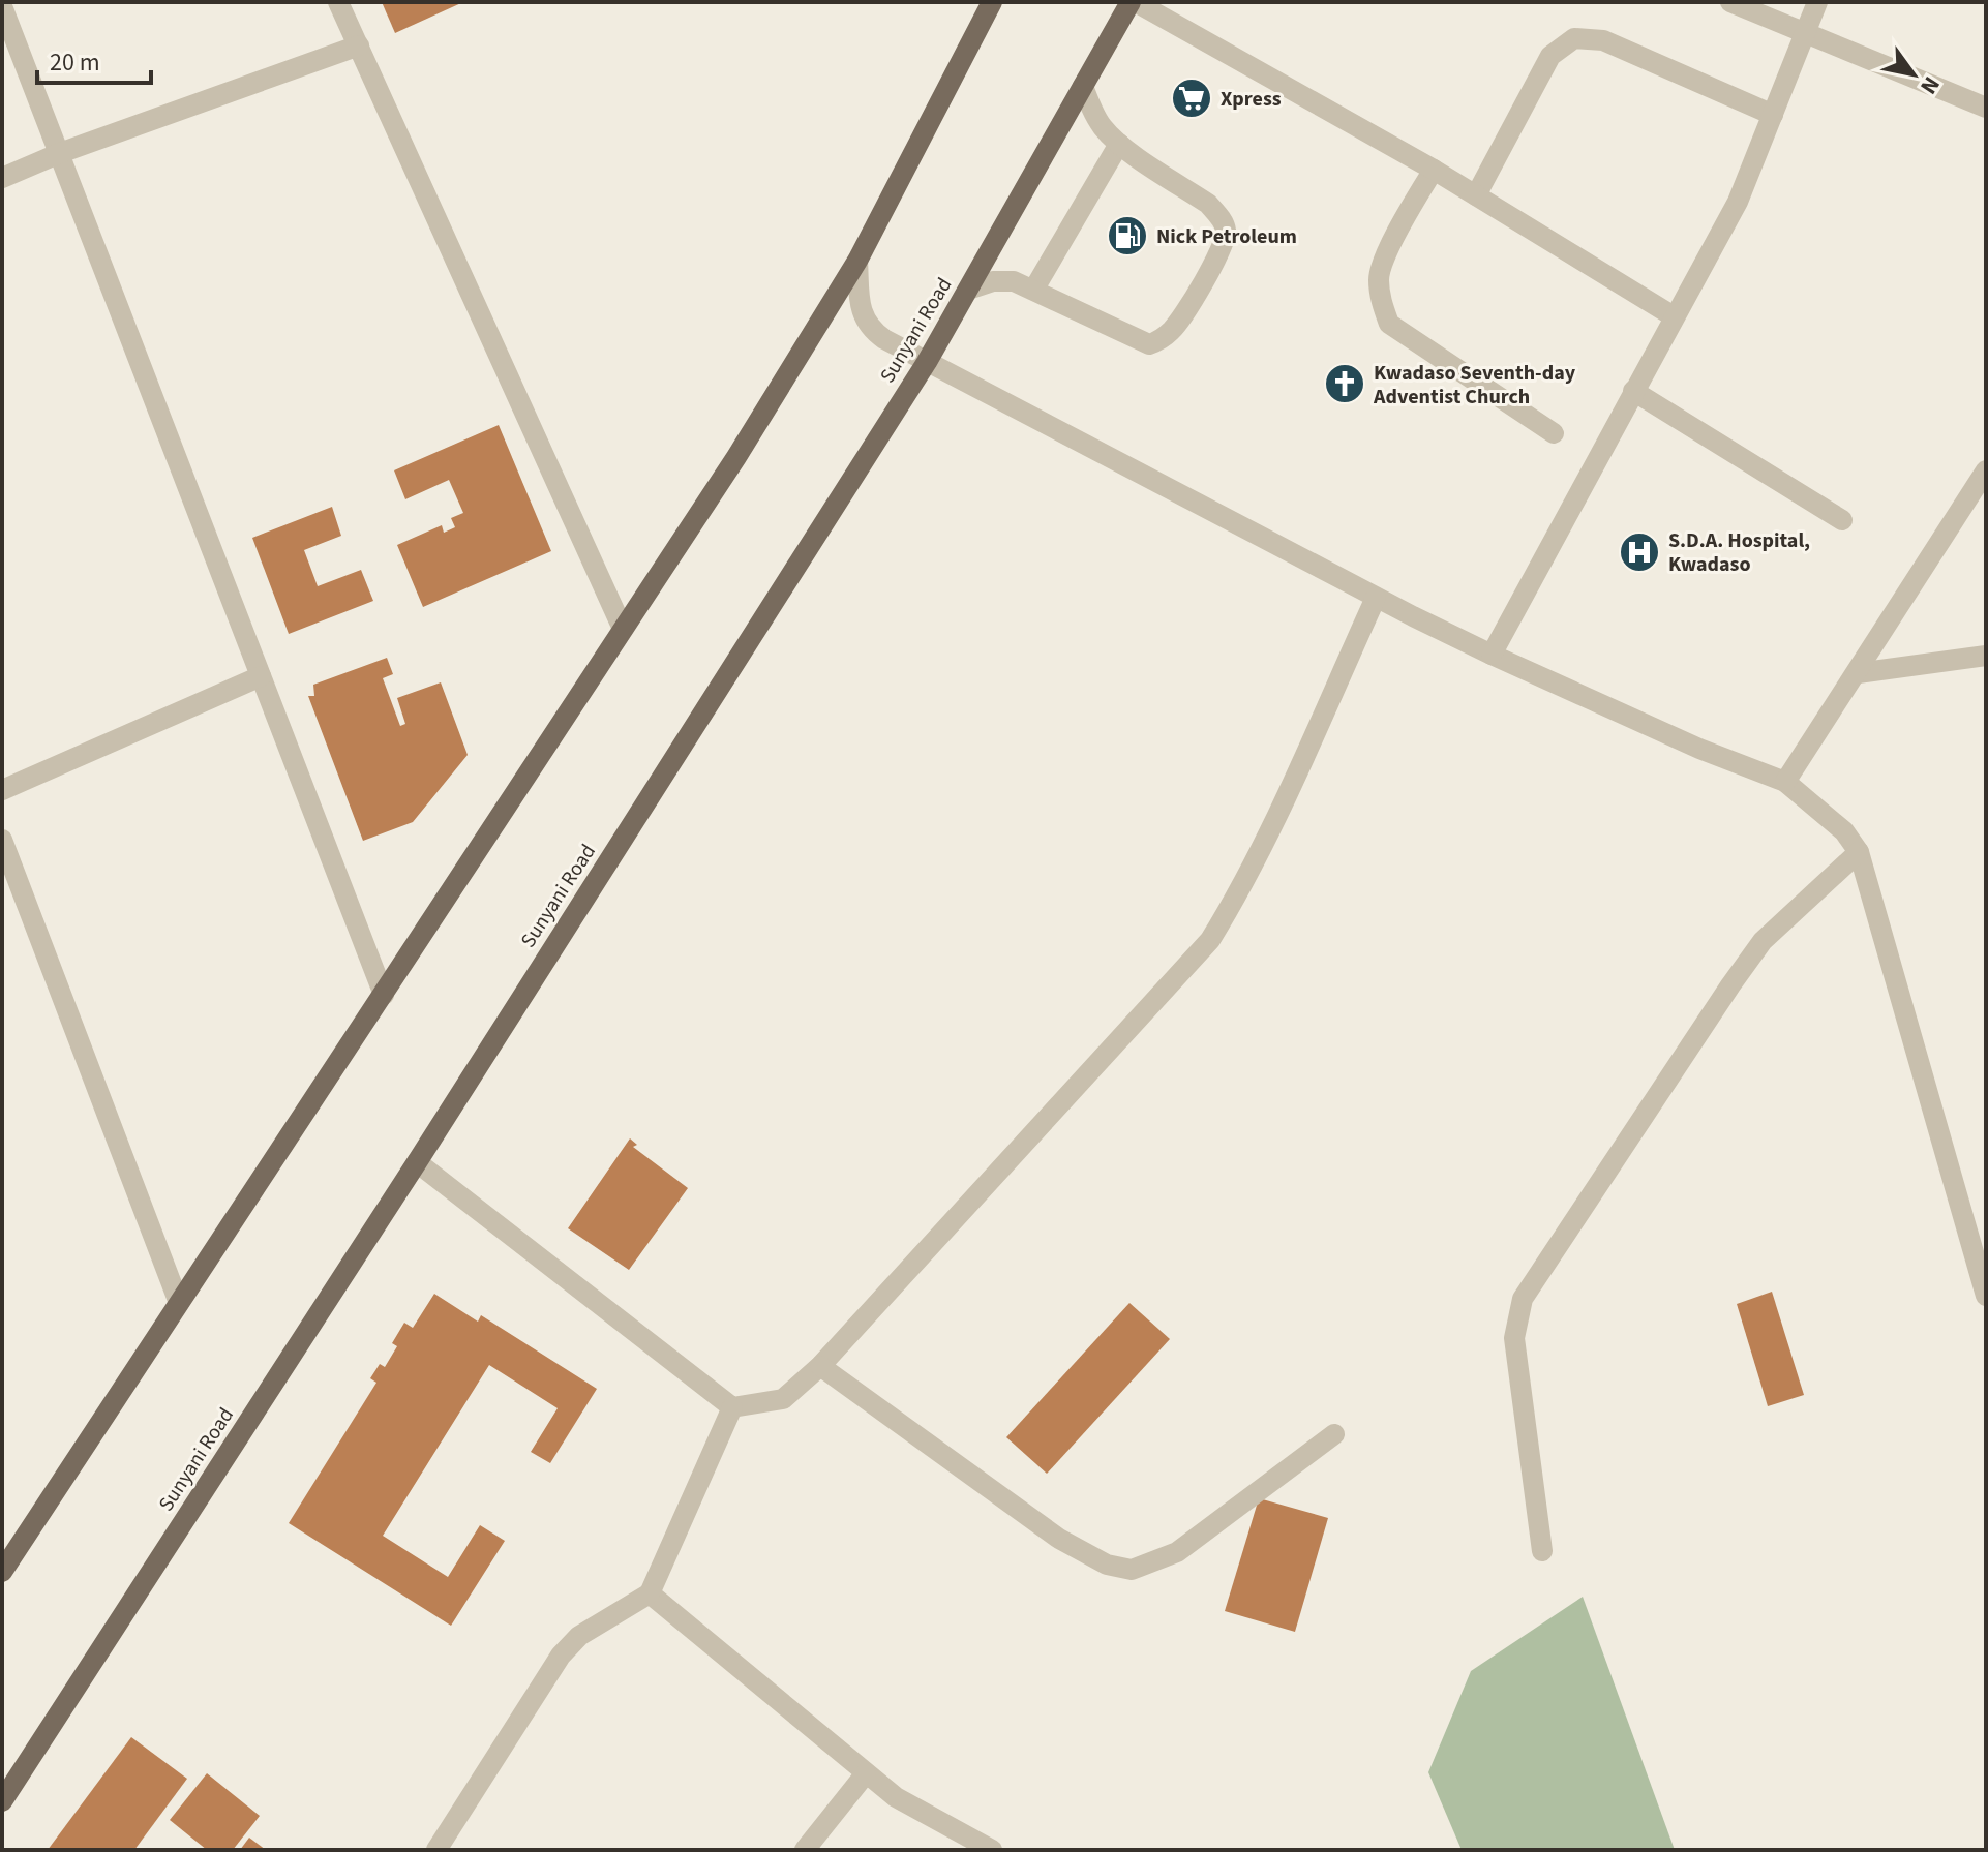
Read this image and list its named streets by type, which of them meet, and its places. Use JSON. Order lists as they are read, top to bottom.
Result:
{
  "streets": {
    "main road": ["Sunyani Road"]
  },
  "places": {
    "supermarket": ["Xpress"],
    "fuel station": ["Nick Petroleum"],
    "church": ["Kwadaso Seventh-day Adventist Church"],
    "hospital": ["S.D.A. Hospital, Kwadaso"]
  },
  "scale_bar": "20 m",
  "north": "bottom right"
}
